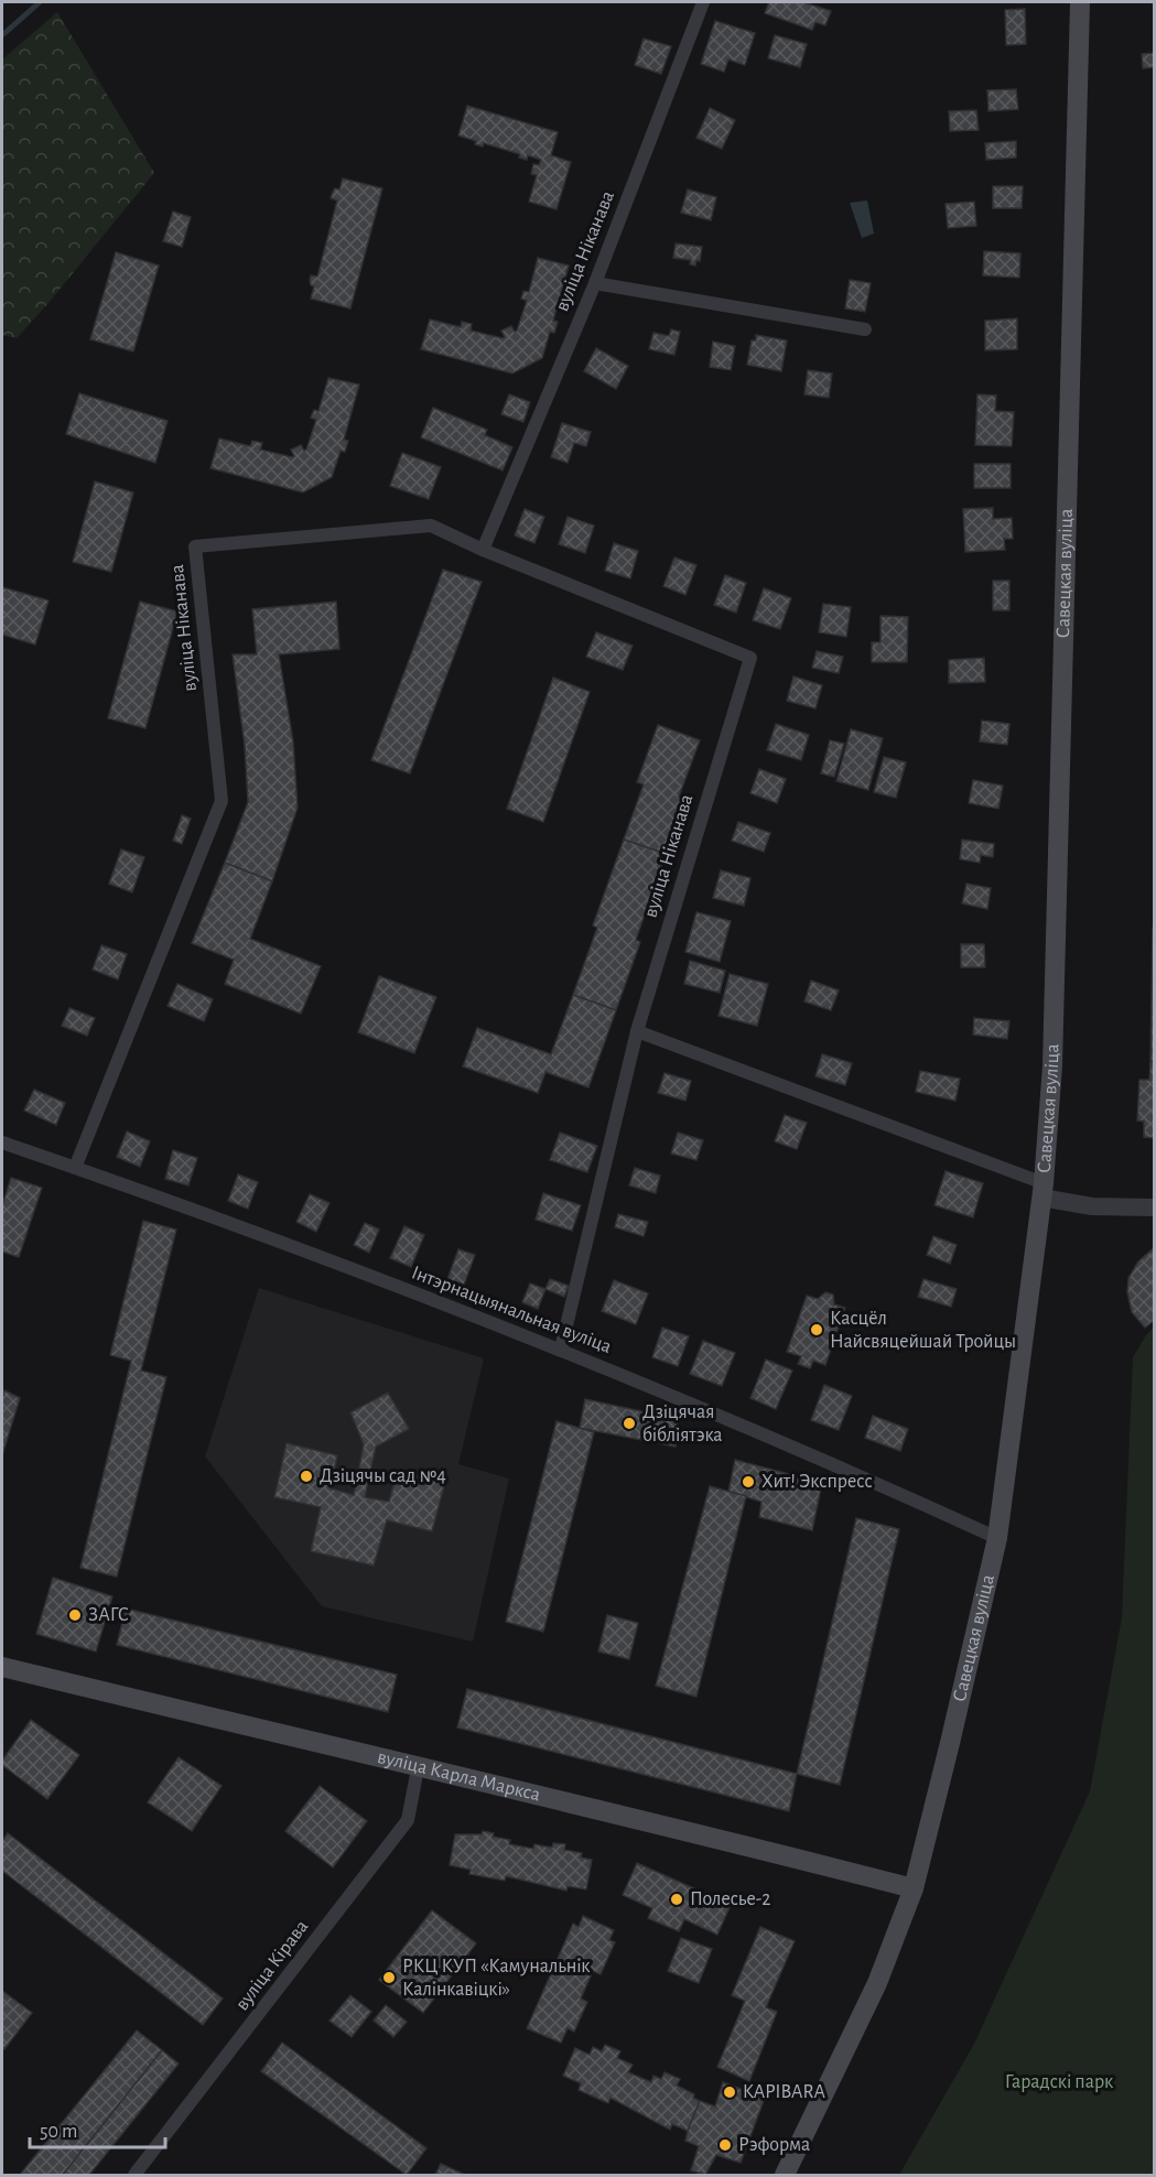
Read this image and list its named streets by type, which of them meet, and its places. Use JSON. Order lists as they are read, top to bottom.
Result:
{
  "streets": {
    "main road": ["Савецкая вуліца", "вуліца Карла Маркса"],
    "street": ["вуліца Ніканава", "Інтэрнацыянальная вуліца", "вуліца Кірава"]
  },
  "crossings": [
    ["вуліца Ніканава", "Інтэрнацыянальная вуліца"],
    ["Савецкая вуліца", "Інтэрнацыянальная вуліца"],
    ["Савецкая вуліца", "вуліца Карла Маркса"],
    ["вуліца Карла Маркса", "вуліца Кірава"]
  ],
  "parks": ["Гарадскі парк"],
  "places": [
    "Касцёл Найсвяцейшай Тройцы",
    "Дзіцячая бібліятэка",
    "Дзіцячы сад №4",
    "Хит! Экспресс",
    "ЗАГС",
    "Полесье-2",
    "РКЦ КУП «Камунальнік Калінкавіцкі»",
    "KAPIBARA",
    "Рэформа"
  ],
  "scale_bar": "50 m"
}
